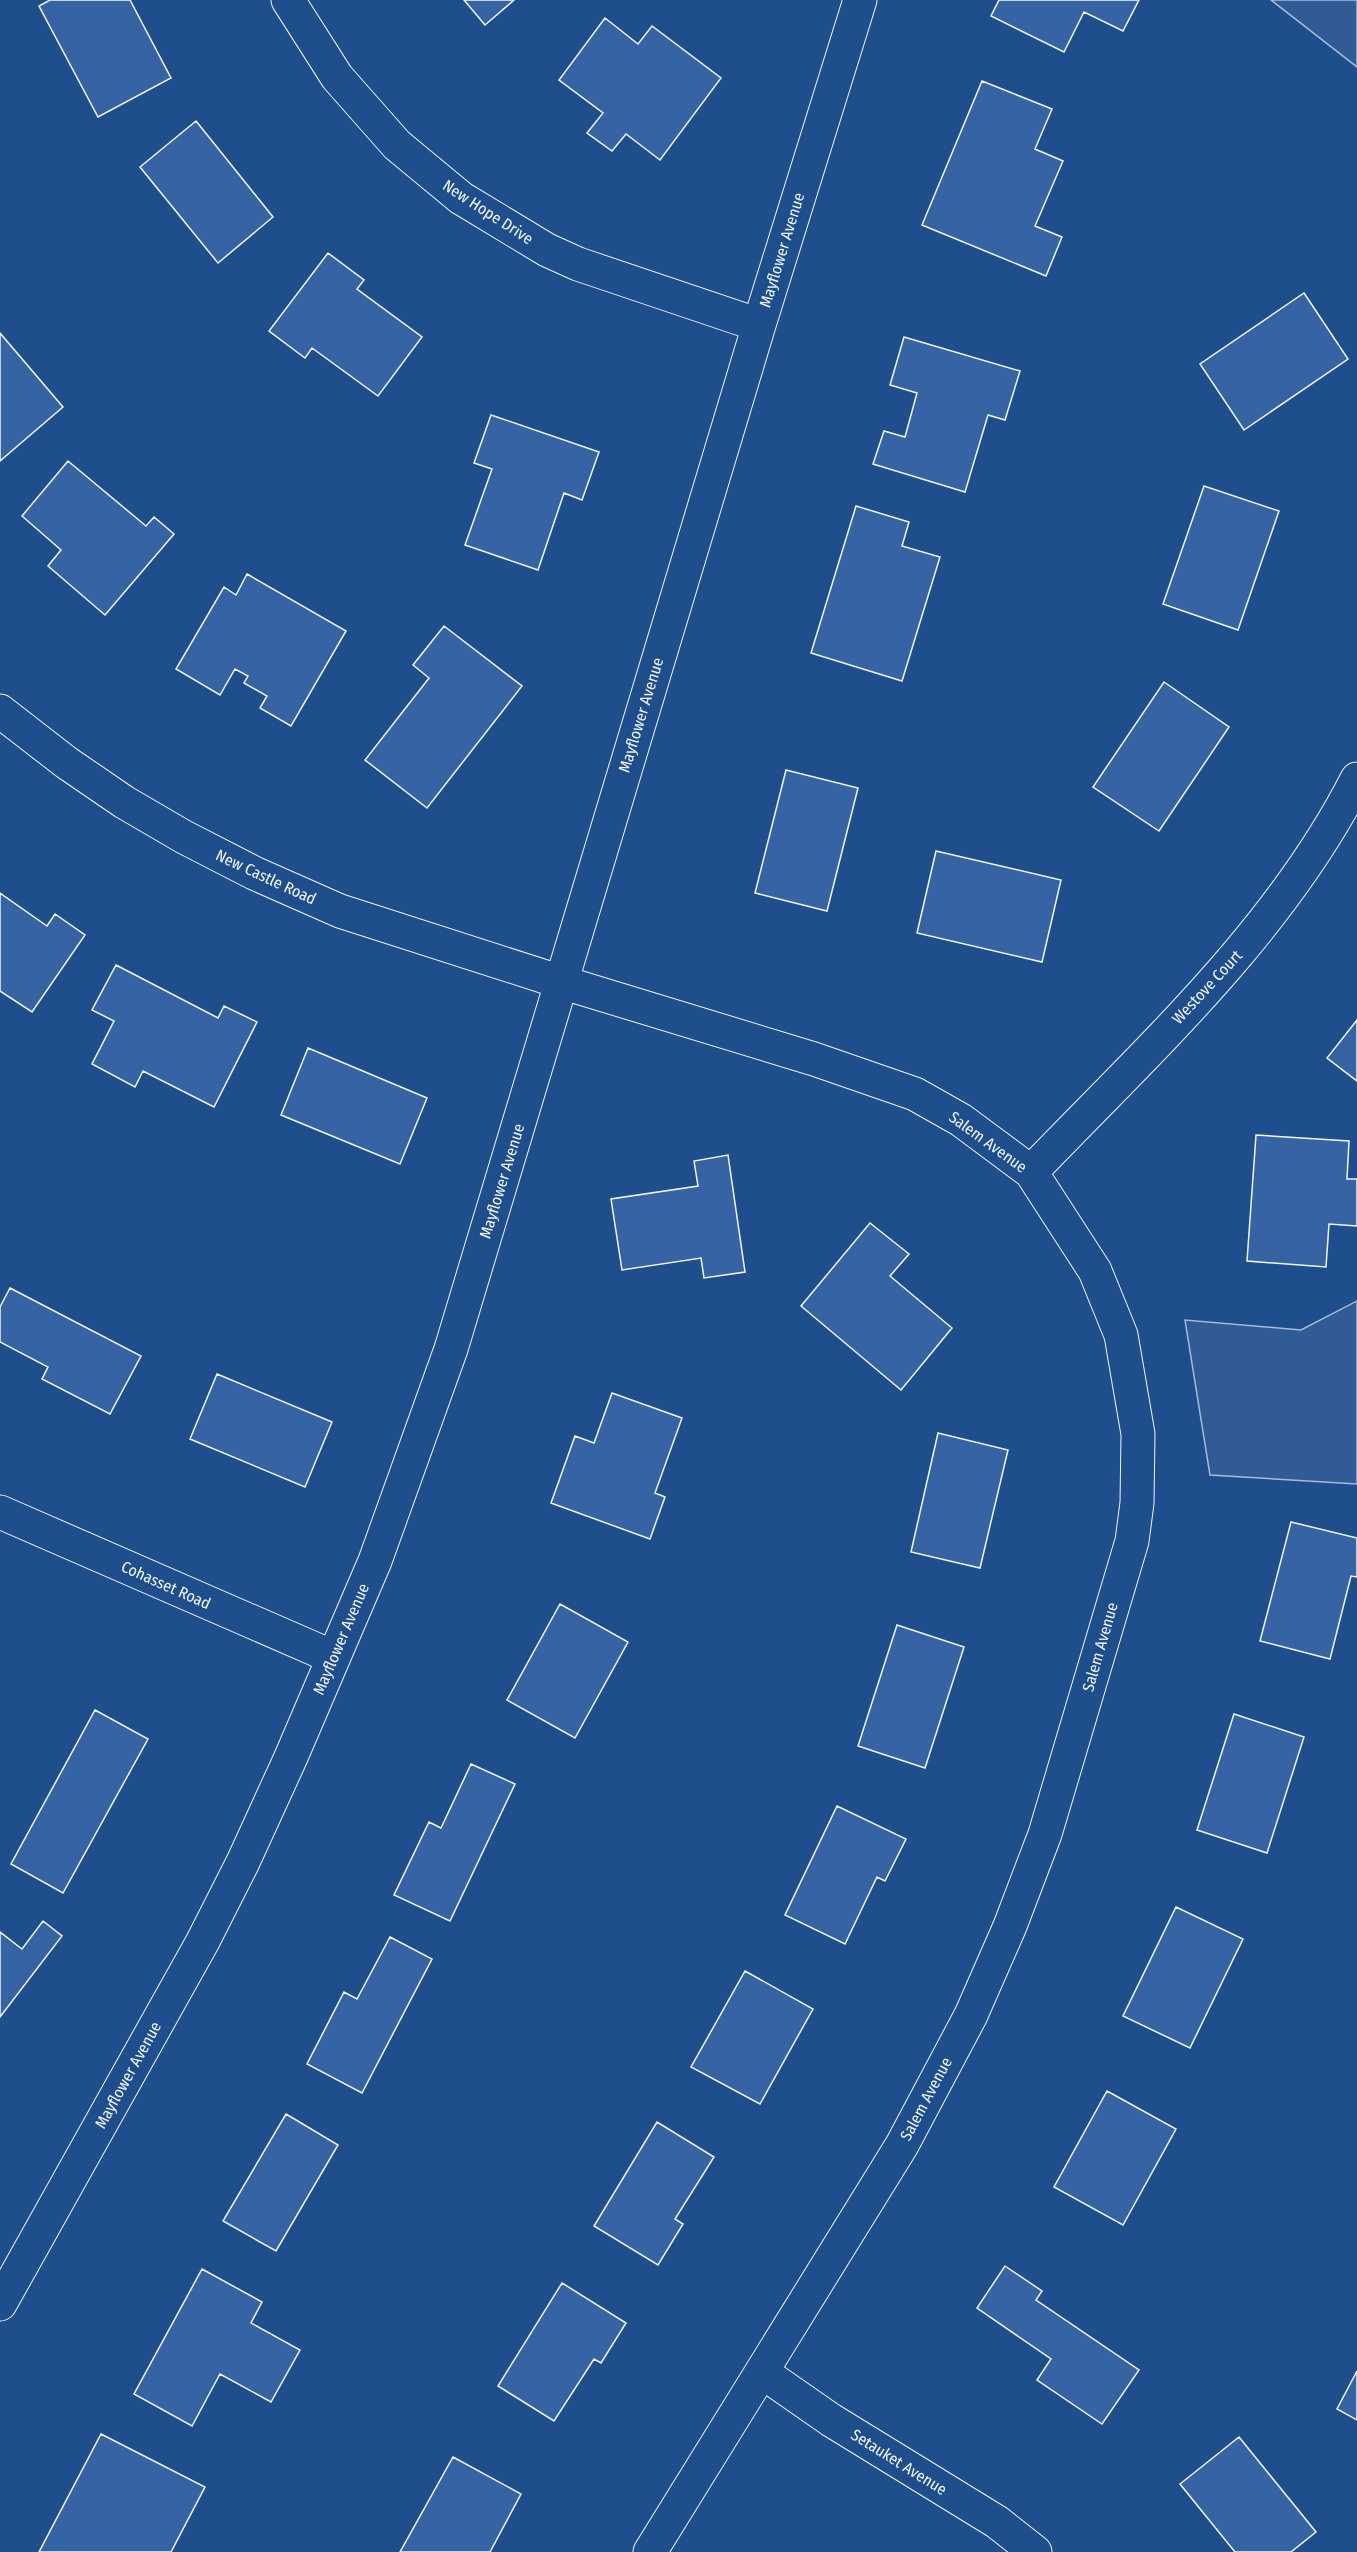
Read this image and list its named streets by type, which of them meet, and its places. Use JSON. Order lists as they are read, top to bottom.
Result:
{
  "streets": {
    "street": [
      "New Hope Drive",
      "Mayflower Avenue",
      "New Castle Road",
      "Westove Court",
      "Salem Avenue",
      "Cohasset Road",
      "Setauket Avenue"
    ]
  },
  "crossings": [
    ["New Hope Drive", "Mayflower Avenue"],
    ["Mayflower Avenue", "New Castle Road"],
    ["Mayflower Avenue", "Salem Avenue"],
    ["Mayflower Avenue", "Cohasset Road"],
    ["New Castle Road", "Salem Avenue"],
    ["Westove Court", "Salem Avenue"],
    ["Salem Avenue", "Setauket Avenue"]
  ]
}
